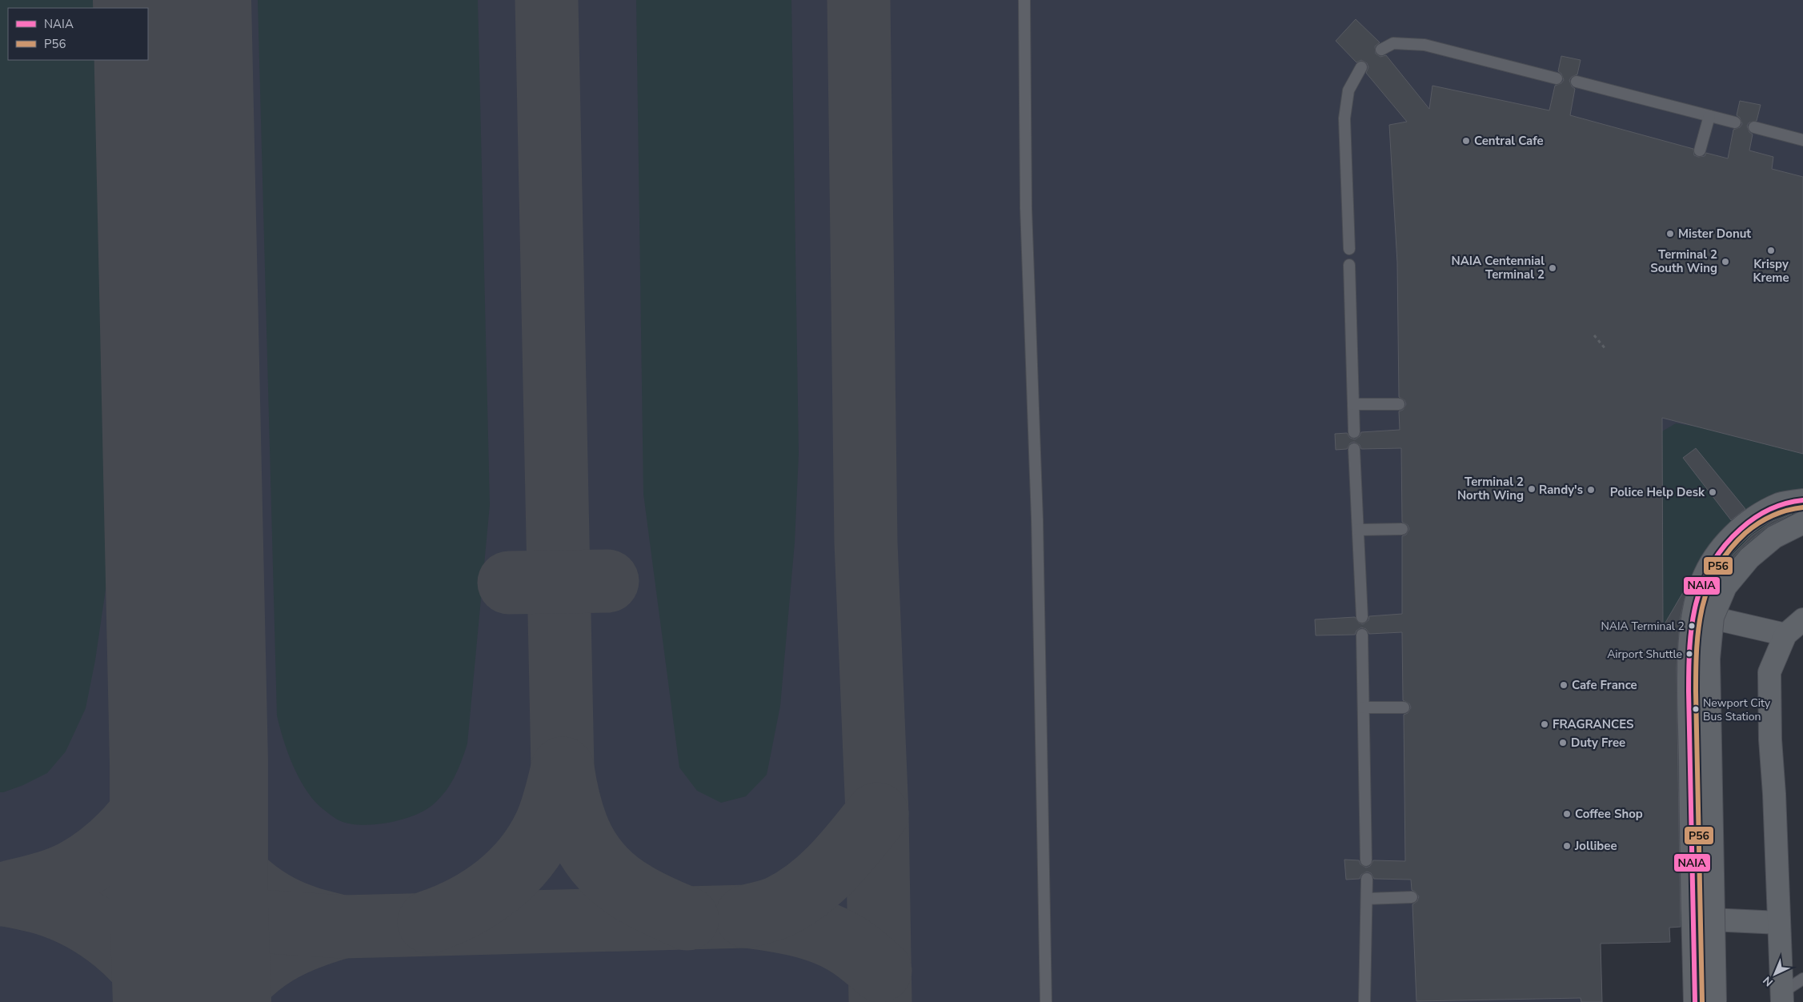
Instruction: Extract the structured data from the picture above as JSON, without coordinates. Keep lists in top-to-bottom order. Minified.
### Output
{"places":["Central Cafe","Mister Donut","Krispy Kreme","Terminal 2 South Wing","NAIA Centennial Terminal 2","Terminal 2 North Wing","Randy's","Police Help Desk","NAIA Terminal 2","Airport Shuttle","Cafe France","Newport City Bus Station","FRAGRANCES","Duty Free","Coffee Shop","Jollibee"],"lines":["transit line NAIA","transit line P56"],"legend":["NAIA","P56"],"north":"bottom left"}
